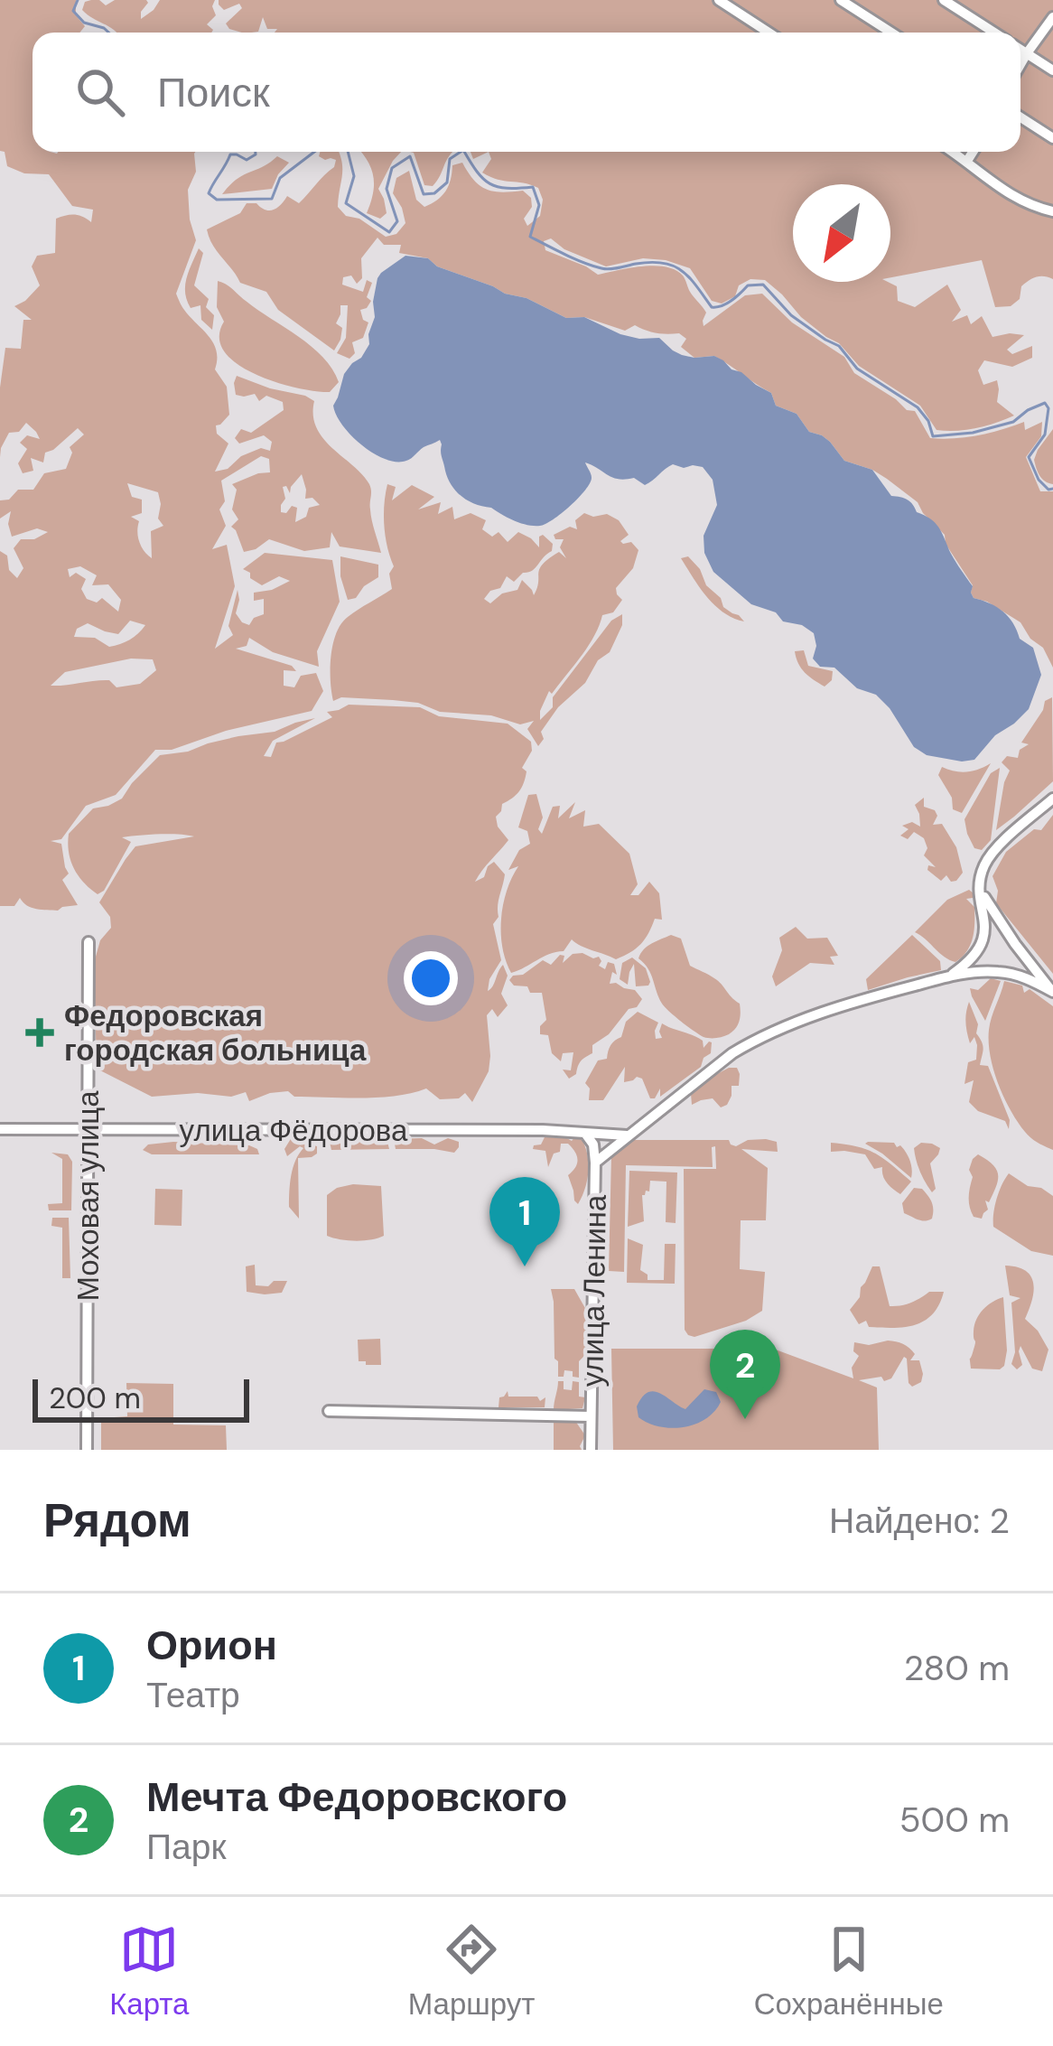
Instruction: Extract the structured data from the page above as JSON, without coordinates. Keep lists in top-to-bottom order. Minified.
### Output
{"streets":{"street":["улица Фёдорова","Моховая улица","улица Ленина"]},"crossings":[["улица Фёдорова","Моховая улица"],["улица Фёдорова","улица Ленина"]],"places":{"health":["Федоровская городская больница"]},"scale_bar":"200 m","north":"bottom left","page":{"search":"Поиск","pins":["1","2"],"scale":"200 m","heading":["Рядом","Найдено: 2"],"list":[{"mark":"1","name":"Орион","note":"Театр","value":"280 m"},{"mark":"2","name":"Мечта Федоровского","note":"Парк","value":"500 m"}],"nav":["Карта","Маршрут","Сохранённые"]}}
